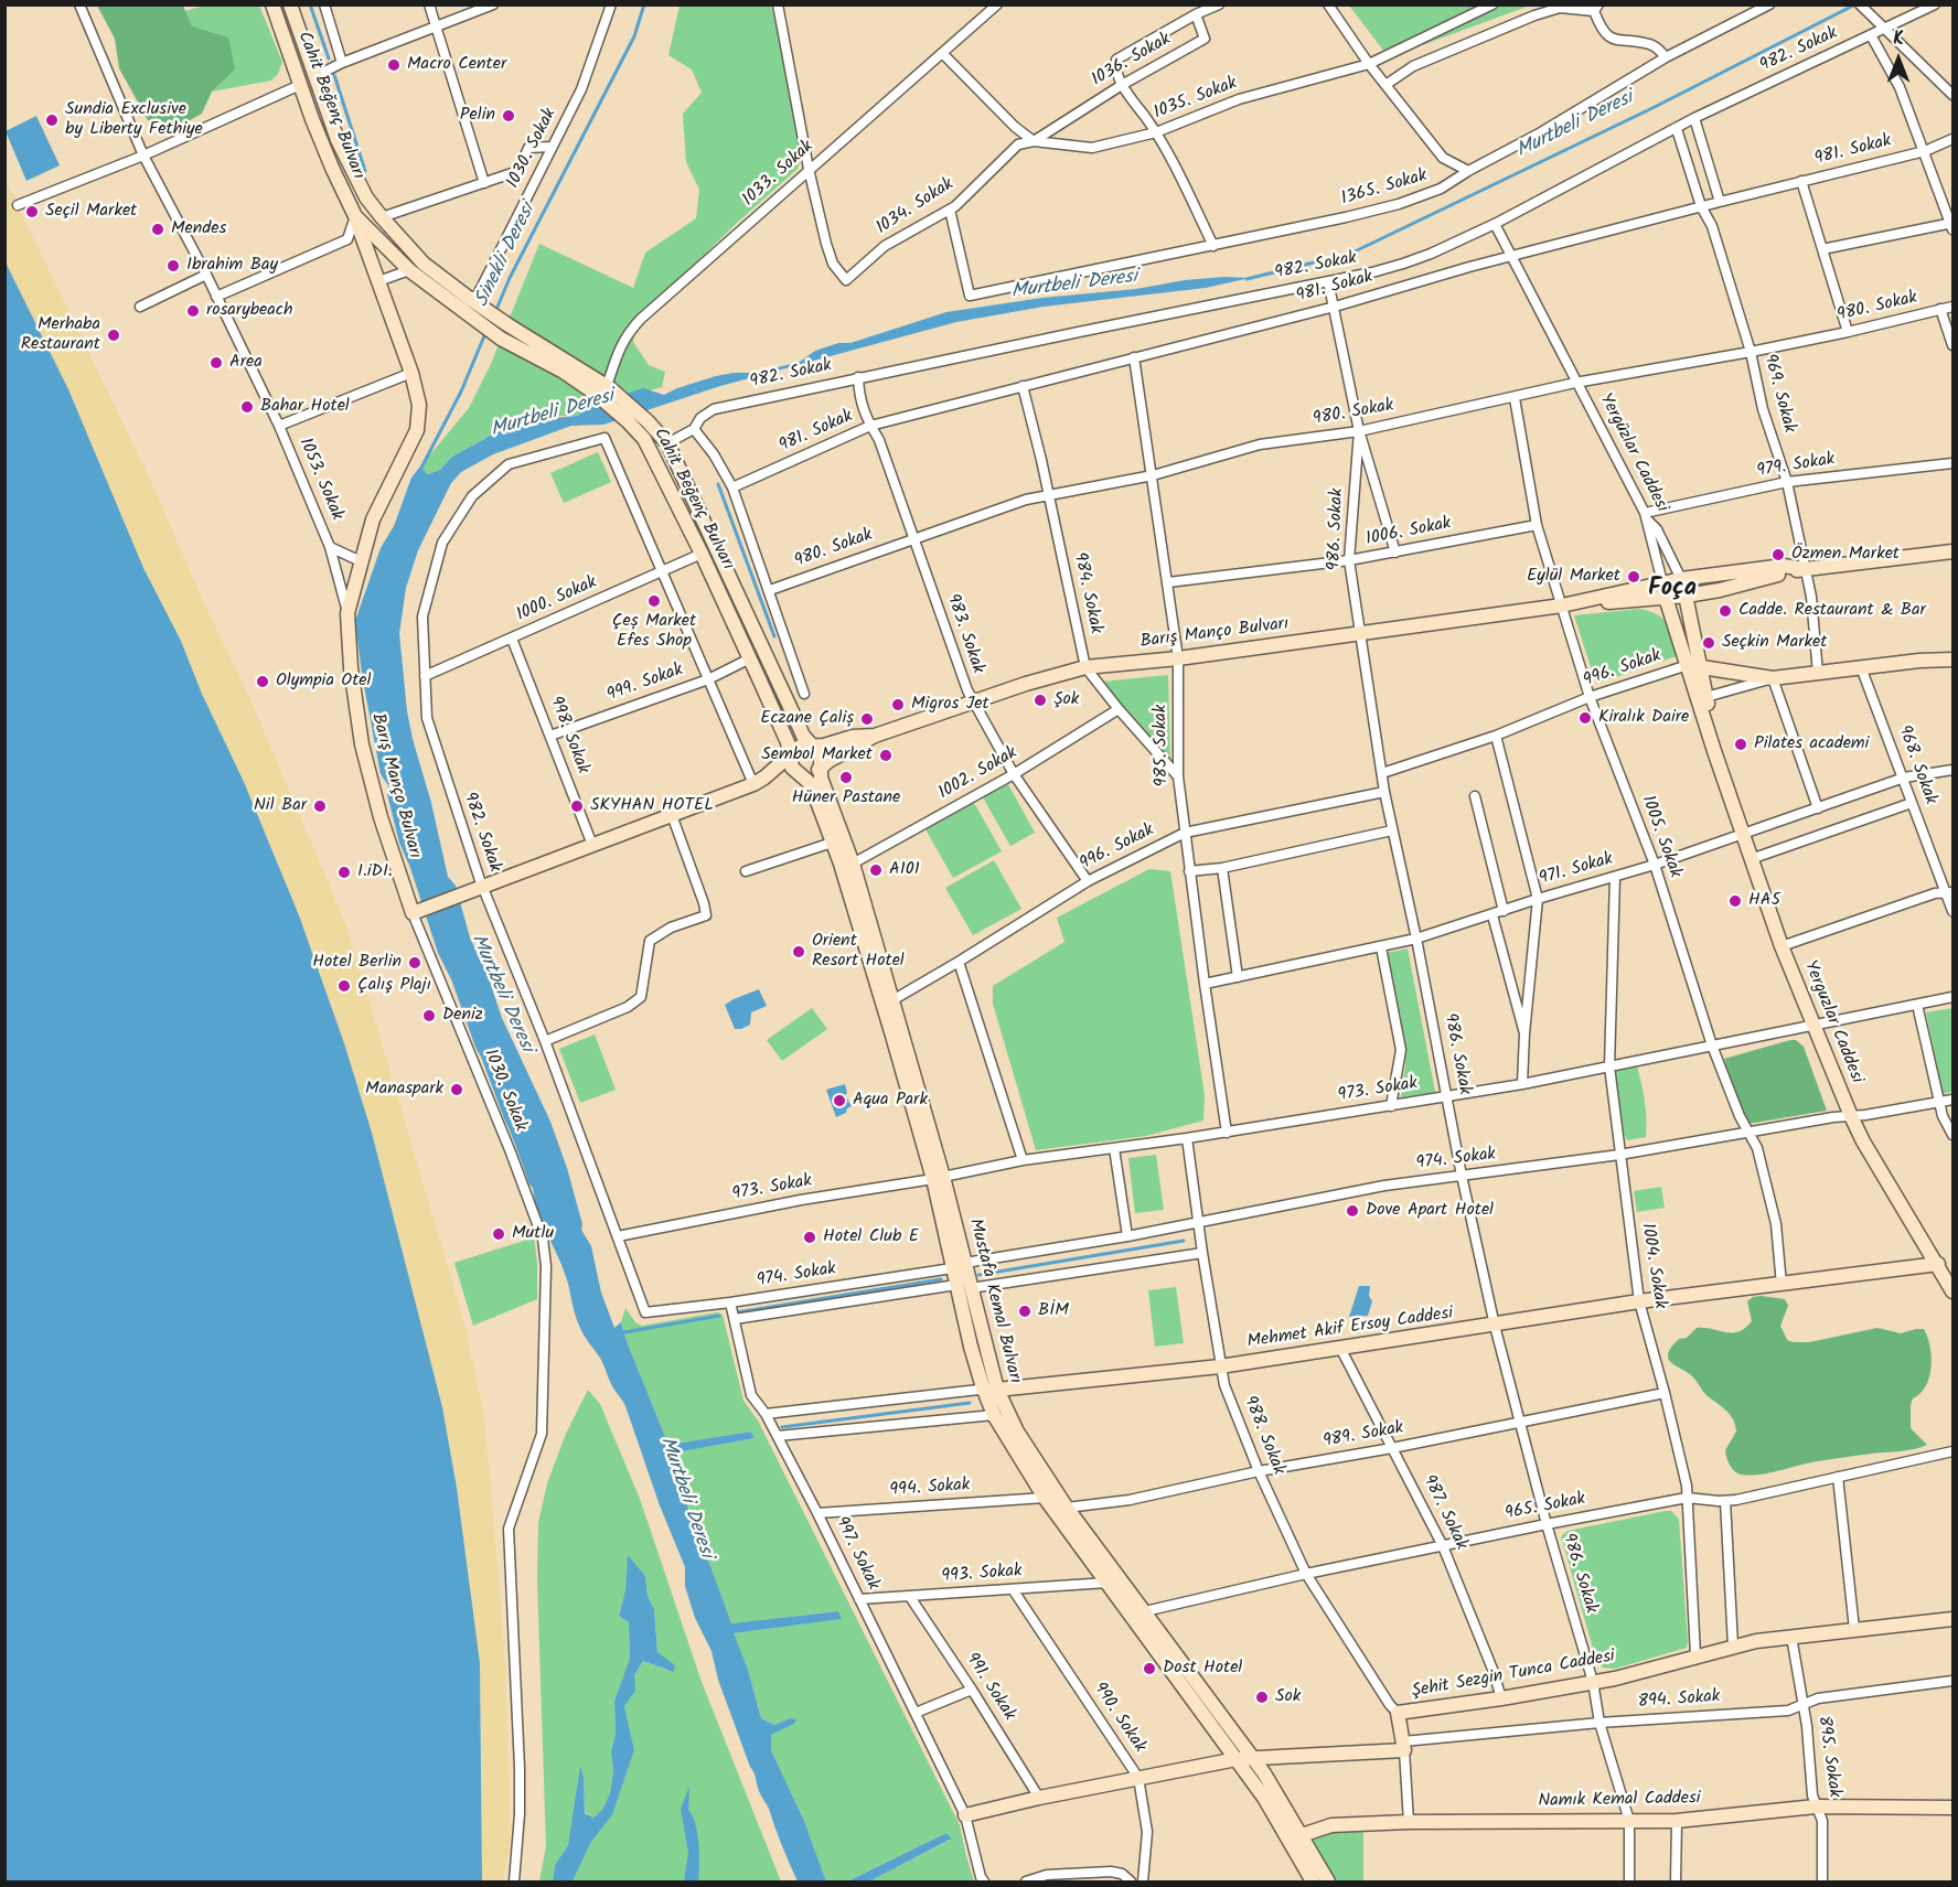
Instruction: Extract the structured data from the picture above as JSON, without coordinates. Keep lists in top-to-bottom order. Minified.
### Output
{"streets":{"main road":["Cahit Beğenç Bulvarı","Yergüzlar Caddesi","Barış Manço Bulvarı","Yerguzlar Caddesi","Mustafa Kemal Bulvarı","Mehmet Akif Ersoy Caddesi","Şehit Sezgin Tunca Caddesi","Namık Kemal Caddesi"],"street":["982. Sokak","1036. Sokak","1035. Sokak","1030. Sokak","981. Sokak","1033. Sokak","1365. Sokak","1034. Sokak","980. Sokak","969. Sokak","979. Sokak","1053. Sokak","986. Sokak","1006. Sokak","984. Sokak","1000. Sokak","983. Sokak","996. Sokak","999. Sokak","998. Sokak","985. Sokak","968. Sokak","1002. Sokak","1005. Sokak","971. Sokak","973. Sokak","974. Sokak","1004. Sokak","988. Sokak","989. Sokak","994. Sokak","965. Sokak","987. Sokak","997. Sokak","993. Sokak","991. Sokak","894. Sokak","990. Sokak","895. Sokak"]},"crossings":[["982. Sokak","Cahit Beğenç Bulvarı"],["982. Sokak","969. Sokak"],["982. Sokak","Yergüzlar Caddesi"],["982. Sokak","986. Sokak"],["982. Sokak","1000. Sokak"],["982. Sokak","983. Sokak"],["982. Sokak","973. Sokak"],["982. Sokak","974. Sokak"],["1036. Sokak","1035. Sokak"],["1036. Sokak","1034. Sokak"],["1035. Sokak","1034. Sokak"],["Cahit Beğenç Bulvarı","1030. Sokak"],["Cahit Beğenç Bulvarı","1033. Sokak"],["Cahit Beğenç Bulvarı","1000. Sokak"],["Cahit Beğenç Bulvarı","Barış Manço Bulvarı"],["Cahit Beğenç Bulvarı","999. Sokak"],["Cahit Beğenç Bulvarı","Mustafa Kemal Bulvarı"],["1030. Sokak","Barış Manço Bulvarı"],["981. Sokak","969. Sokak"],["981. Sokak","Yergüzlar Caddesi"],["981. Sokak","986. Sokak"],["981. Sokak","984. Sokak"],["981. Sokak","983. Sokak"],["981. Sokak","985. Sokak"],["1033. Sokak","1034. Sokak"],["1365. Sokak","1034. Sokak"],["980. Sokak","969. Sokak"],["980. Sokak","Yergüzlar Caddesi"],["980. Sokak","986. Sokak"],["980. Sokak","984. Sokak"],["980. Sokak","983. Sokak"],["980. Sokak","985. Sokak"],["980. Sokak","1005. Sokak"],["969. Sokak","979. Sokak"],["969. Sokak","Barış Manço Bulvarı"],["Yergüzlar Caddesi","979. Sokak"],["Yergüzlar Caddesi","Barış Manço Bulvarı"],["Yergüzlar Caddesi","996. Sokak"],["Yergüzlar Caddesi","Yerguzlar Caddesi"],["1053. Sokak","Barış Manço Bulvarı"],["986. Sokak","1006. Sokak"],["986. Sokak","Barış Manço Bulvarı"],["986. Sokak","996. Sokak"],["986. Sokak","971. Sokak"],["986. Sokak","973. Sokak"],["986. Sokak","974. Sokak"],["986. Sokak","Mehmet Akif Ersoy Caddesi"],["986. Sokak","989. Sokak"],["986. Sokak","965. Sokak"],["986. Sokak","Şehit Sezgin Tunca Caddesi"],["986. Sokak","894. Sokak"],["986. Sokak","Namık Kemal Caddesi"],["1006. Sokak","985. Sokak"],["1006. Sokak","1005. Sokak"],["984. Sokak","Barış Manço Bulvarı"],["984. Sokak","985. Sokak"],["984. Sokak","1002. Sokak"],["1000. Sokak","998. Sokak"],["983. Sokak","Barış Manço Bulvarı"],["983. Sokak","996. Sokak"],["983. Sokak","1002. Sokak"],["Barış Manço Bulvarı","985. Sokak"],["Barış Manço Bulvarı","1005. Sokak"],["Barış Manço Bulvarı","Mustafa Kemal Bulvarı"],["996. Sokak","985. Sokak"],["996. Sokak","1005. Sokak"],["996. Sokak","Mustafa Kemal Bulvarı"],["999. Sokak","998. Sokak"],["985. Sokak","971. Sokak"],["985. Sokak","973. Sokak"],["968. Sokak","971. Sokak"],["1002. Sokak","Mustafa Kemal Bulvarı"],["1005. Sokak","971. Sokak"],["1005. Sokak","973. Sokak"],["1005. Sokak","974. Sokak"],["1005. Sokak","Mehmet Akif Ersoy Caddesi"],["971. Sokak","Yerguzlar Caddesi"],["971. Sokak","1004. Sokak"],["Yerguzlar Caddesi","973. Sokak"],["Yerguzlar Caddesi","974. Sokak"],["Yerguzlar Caddesi","Mehmet Akif Ersoy Caddesi"],["973. Sokak","1004. Sokak"],["973. Sokak","Mustafa Kemal Bulvarı"],["973. Sokak","988. Sokak"],["974. Sokak","1004. Sokak"],["974. Sokak","Mustafa Kemal Bulvarı"],["974. Sokak","988. Sokak"],["974. Sokak","997. Sokak"],["1004. Sokak","Mehmet Akif Ersoy Caddesi"],["1004. Sokak","989. Sokak"],["1004. Sokak","965. Sokak"],["1004. Sokak","Şehit Sezgin Tunca Caddesi"],["Mustafa Kemal Bulvarı","Mehmet Akif Ersoy Caddesi"],["Mustafa Kemal Bulvarı","989. Sokak"],["Mustafa Kemal Bulvarı","994. Sokak"],["Mustafa Kemal Bulvarı","965. Sokak"],["Mustafa Kemal Bulvarı","993. Sokak"],["Mustafa Kemal Bulvarı","Namık Kemal Caddesi"],["Mehmet Akif Ersoy Caddesi","988. Sokak"],["Mehmet Akif Ersoy Caddesi","987. Sokak"],["Mehmet Akif Ersoy Caddesi","997. Sokak"],["988. Sokak","989. Sokak"],["988. Sokak","965. Sokak"],["988. Sokak","Şehit Sezgin Tunca Caddesi"],["989. Sokak","987. Sokak"],["994. Sokak","997. Sokak"],["965. Sokak","987. Sokak"],["987. Sokak","Şehit Sezgin Tunca Caddesi"],["997. Sokak","993. Sokak"],["993. Sokak","991. Sokak"],["993. Sokak","990. Sokak"],["Şehit Sezgin Tunca Caddesi","894. Sokak"],["Şehit Sezgin Tunca Caddesi","895. Sokak"],["894. Sokak","895. Sokak"],["895. Sokak","Namık Kemal Caddesi"]],"districts":["Foça"],"water":["Murtbeli Deresi","Sinekli Deresi"],"places":["Macro Center","Pelin","Sundia Exclusive by Liberty Fethiye","Seçil Market","Mendes","Ibrahim Bay","rosarybeach","Merhaba Restaurant","Area","Bahar Hotel","Özmen Market","Eylül Market","Çeș Market Efes Shop","Cadde. Restaurant & Bar","Seçkin Market","Olympia Otel","Şok","Migros Jet","Kiralık Daire","Eczane Çaliș","Pilates academi","Sembol Market","Hüner Pastane","Nil Bar","SKYHAN HOTEL","A101","I.iDI.","HA5","Orient Resort Hotel","Hotel Berlin","Çalış Plajı","Deniz","Manaspark","Aqua Park","Dove Apart Hotel","Mutlu","Hotel Club E","BİM","Dost Hotel","Sok"],"north":"top"}
